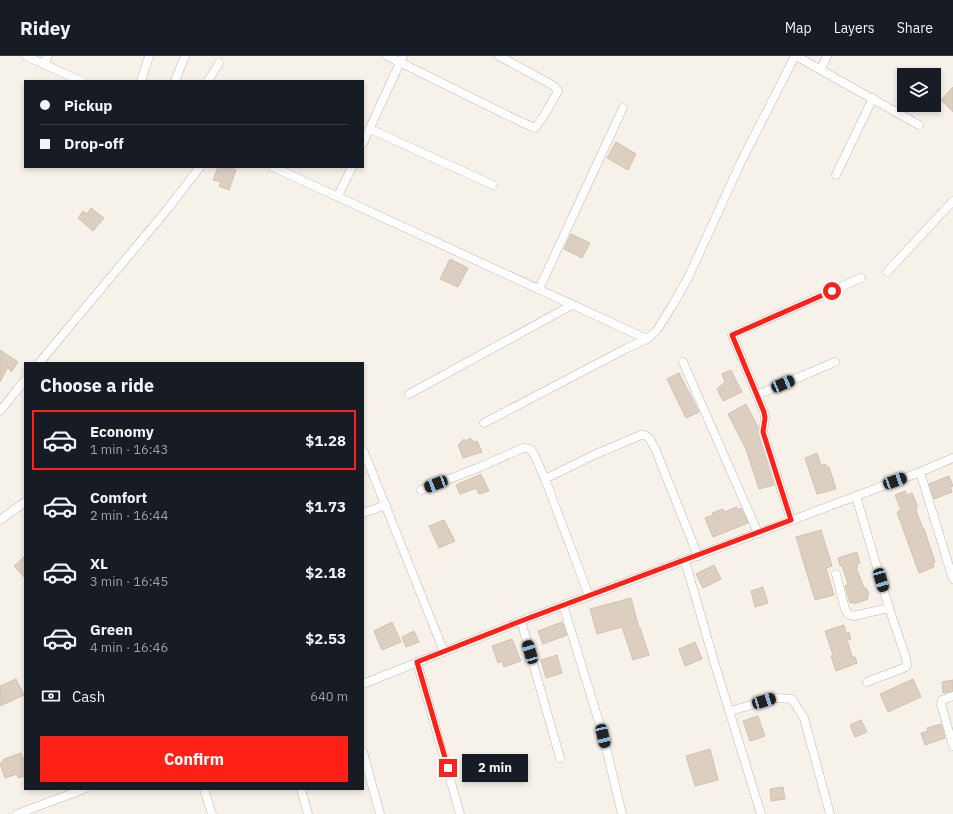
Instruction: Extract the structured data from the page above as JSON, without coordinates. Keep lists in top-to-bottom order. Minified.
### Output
{"page":{"header":"Ridey","nav":["Map","Layers","Share"],"banner":["Pickup","Drop-off"],"heading":"Choose a ride","list":[{"name":"Economy","note":"1 min · 16:43","value":"$1.28"},{"name":"Comfort","note":"2 min · 16:44","value":"$1.73"},{"name":"XL","note":"3 min · 16:45","value":"$2.18"},{"name":"Green","note":"4 min · 16:46","value":"$2.53"}],"pay":["Cash","640 m"],"buttons":"Confirm","bubble":"2 min"}}
